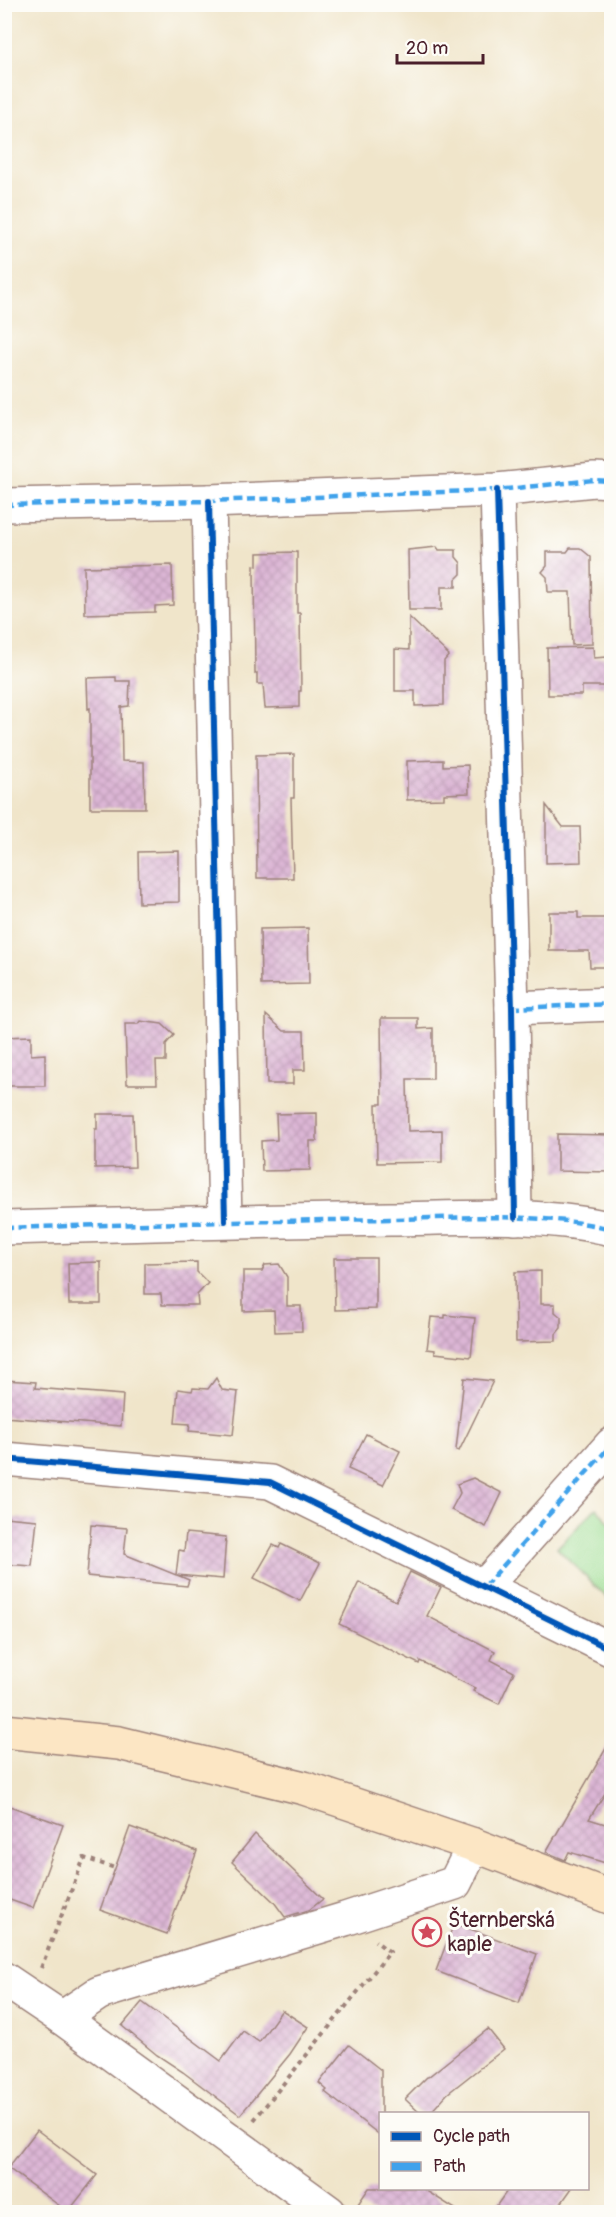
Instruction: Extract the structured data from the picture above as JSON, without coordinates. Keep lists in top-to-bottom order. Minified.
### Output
{"places":{"place":["Šternberská kaple"]},"legend":["Cycle path","Path"],"scale_bar":"20 m"}
